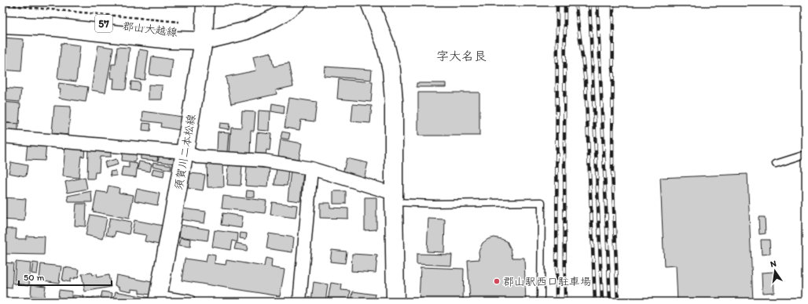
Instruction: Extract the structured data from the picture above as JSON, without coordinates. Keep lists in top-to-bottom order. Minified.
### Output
{"streets":{"main road":["57","郡山大越線","須賀川二本松線"]},"crossings":[["郡山大越線","須賀川二本松線"]],"districts":["字大名艮"],"places":["郡山駅西口駐車場"],"scale_bar":"50 m","north":"top"}
